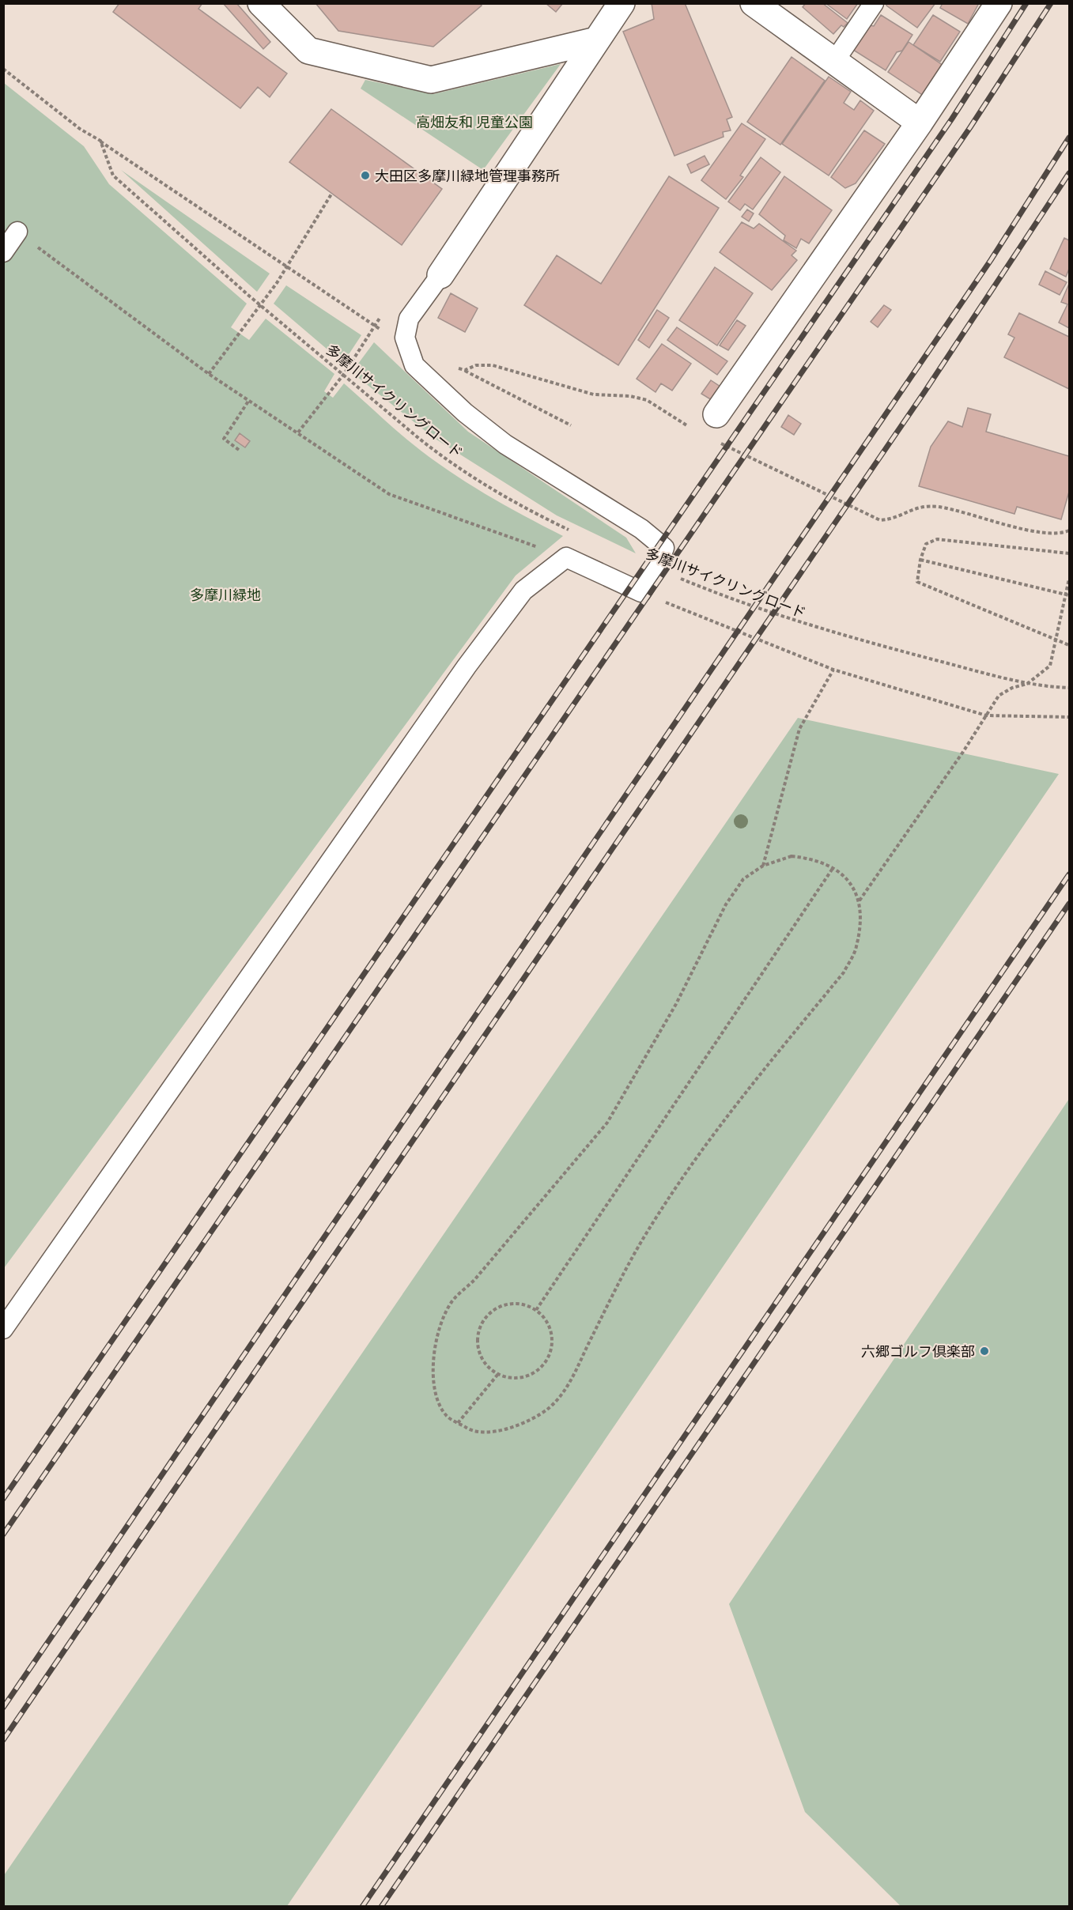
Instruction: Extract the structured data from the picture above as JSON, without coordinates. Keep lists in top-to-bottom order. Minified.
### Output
{"streets":{"path":["多摩川サイクリングロード"]},"parks":["高畑友和 児童公園","多摩川緑地"],"places":["大田区多摩川緑地管理事務所","六郷ゴルフ倶楽部"]}
